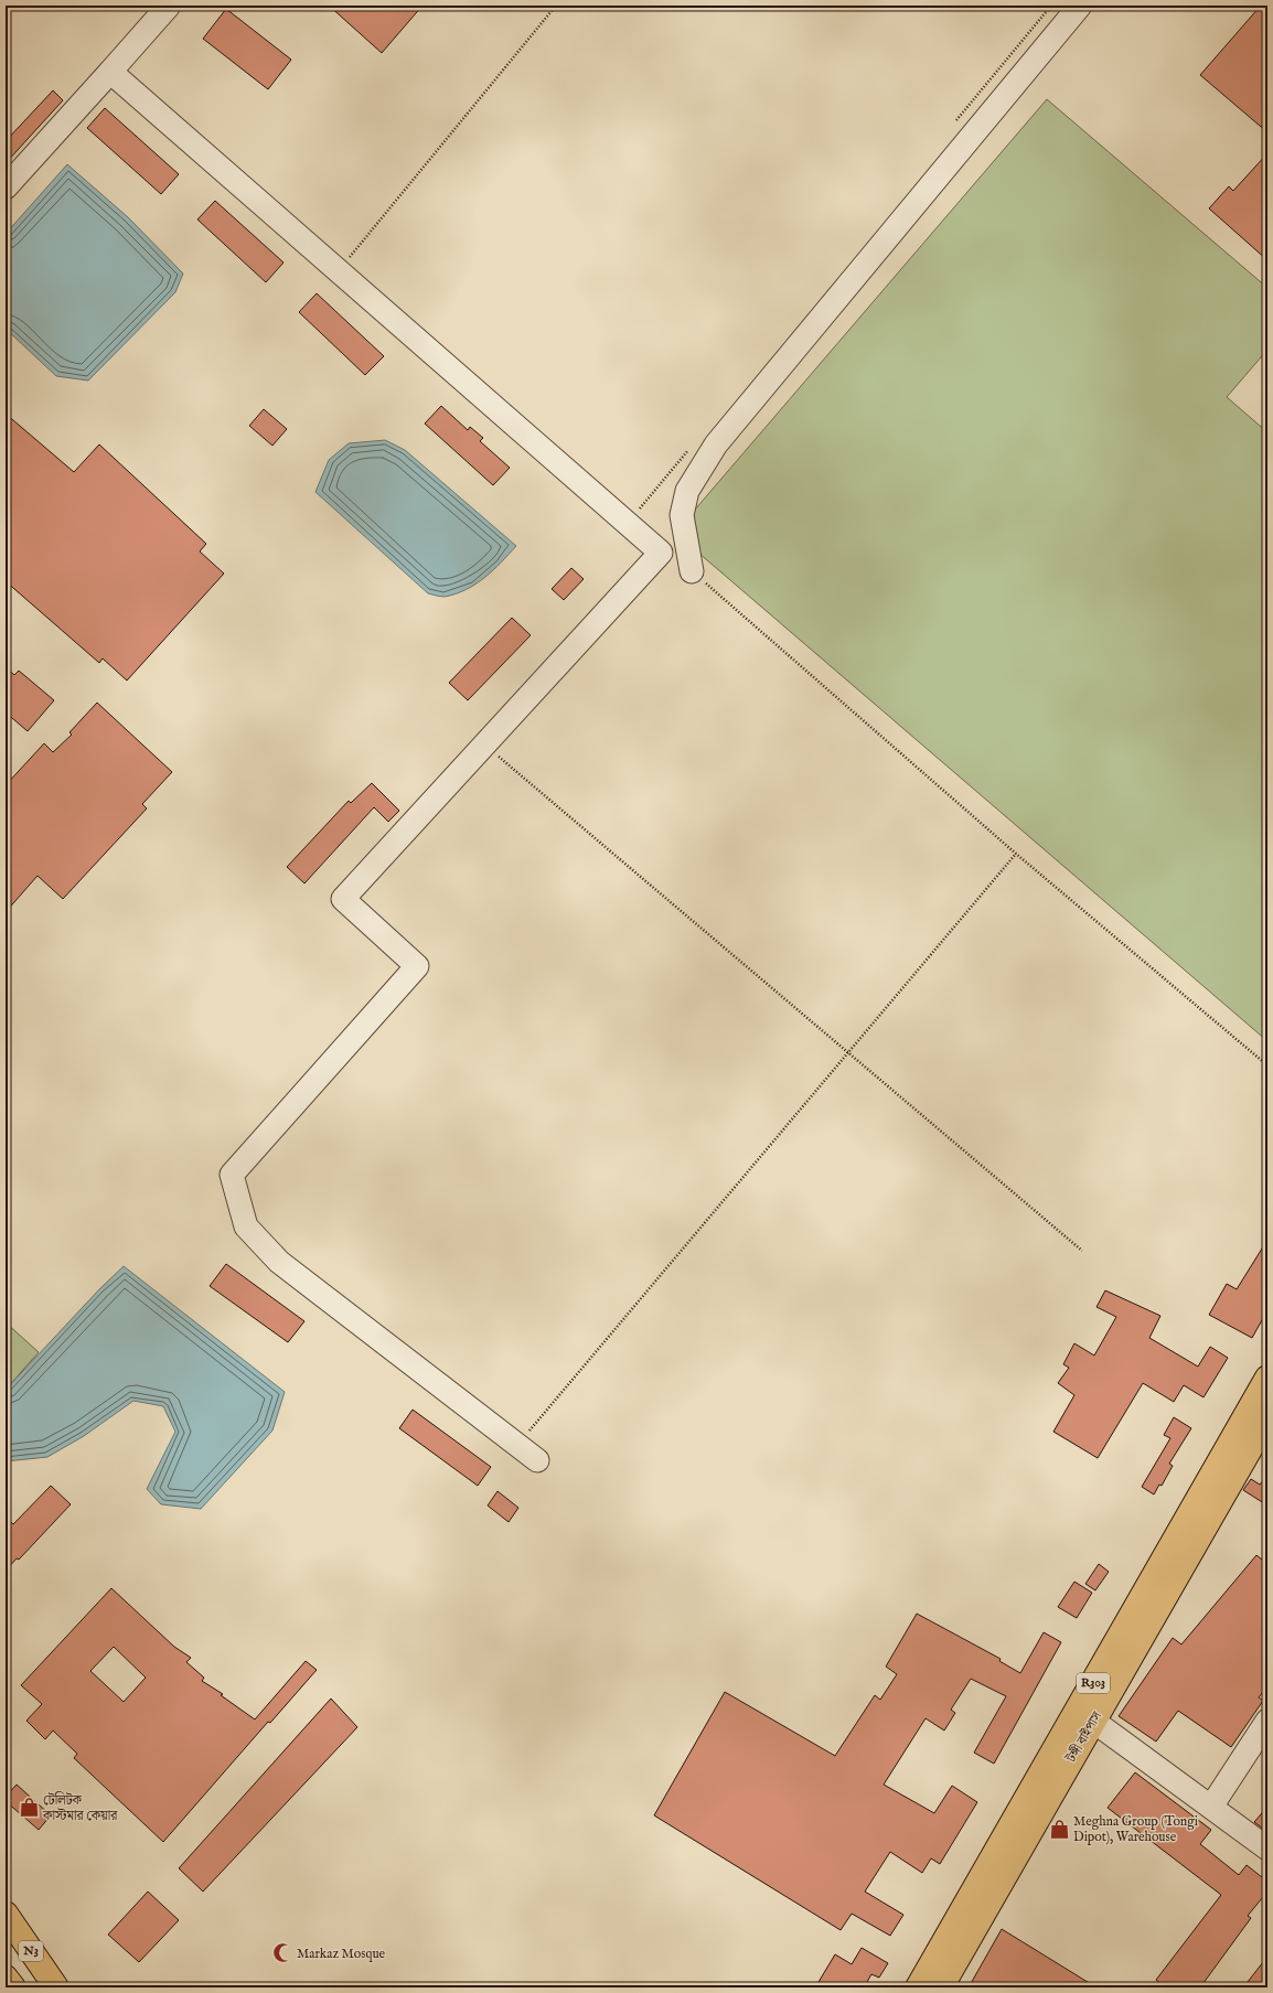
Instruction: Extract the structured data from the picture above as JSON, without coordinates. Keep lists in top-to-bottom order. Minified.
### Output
{"streets":{"main road":["R303","টঙ্গী বাইপাস","N3"]},"places":{"shop":["টেলিটক কাস্টমার কেয়ার","Meghna Group (Tongi Dipot), Warehouse"],"mosque":["Markaz Mosque"]}}
